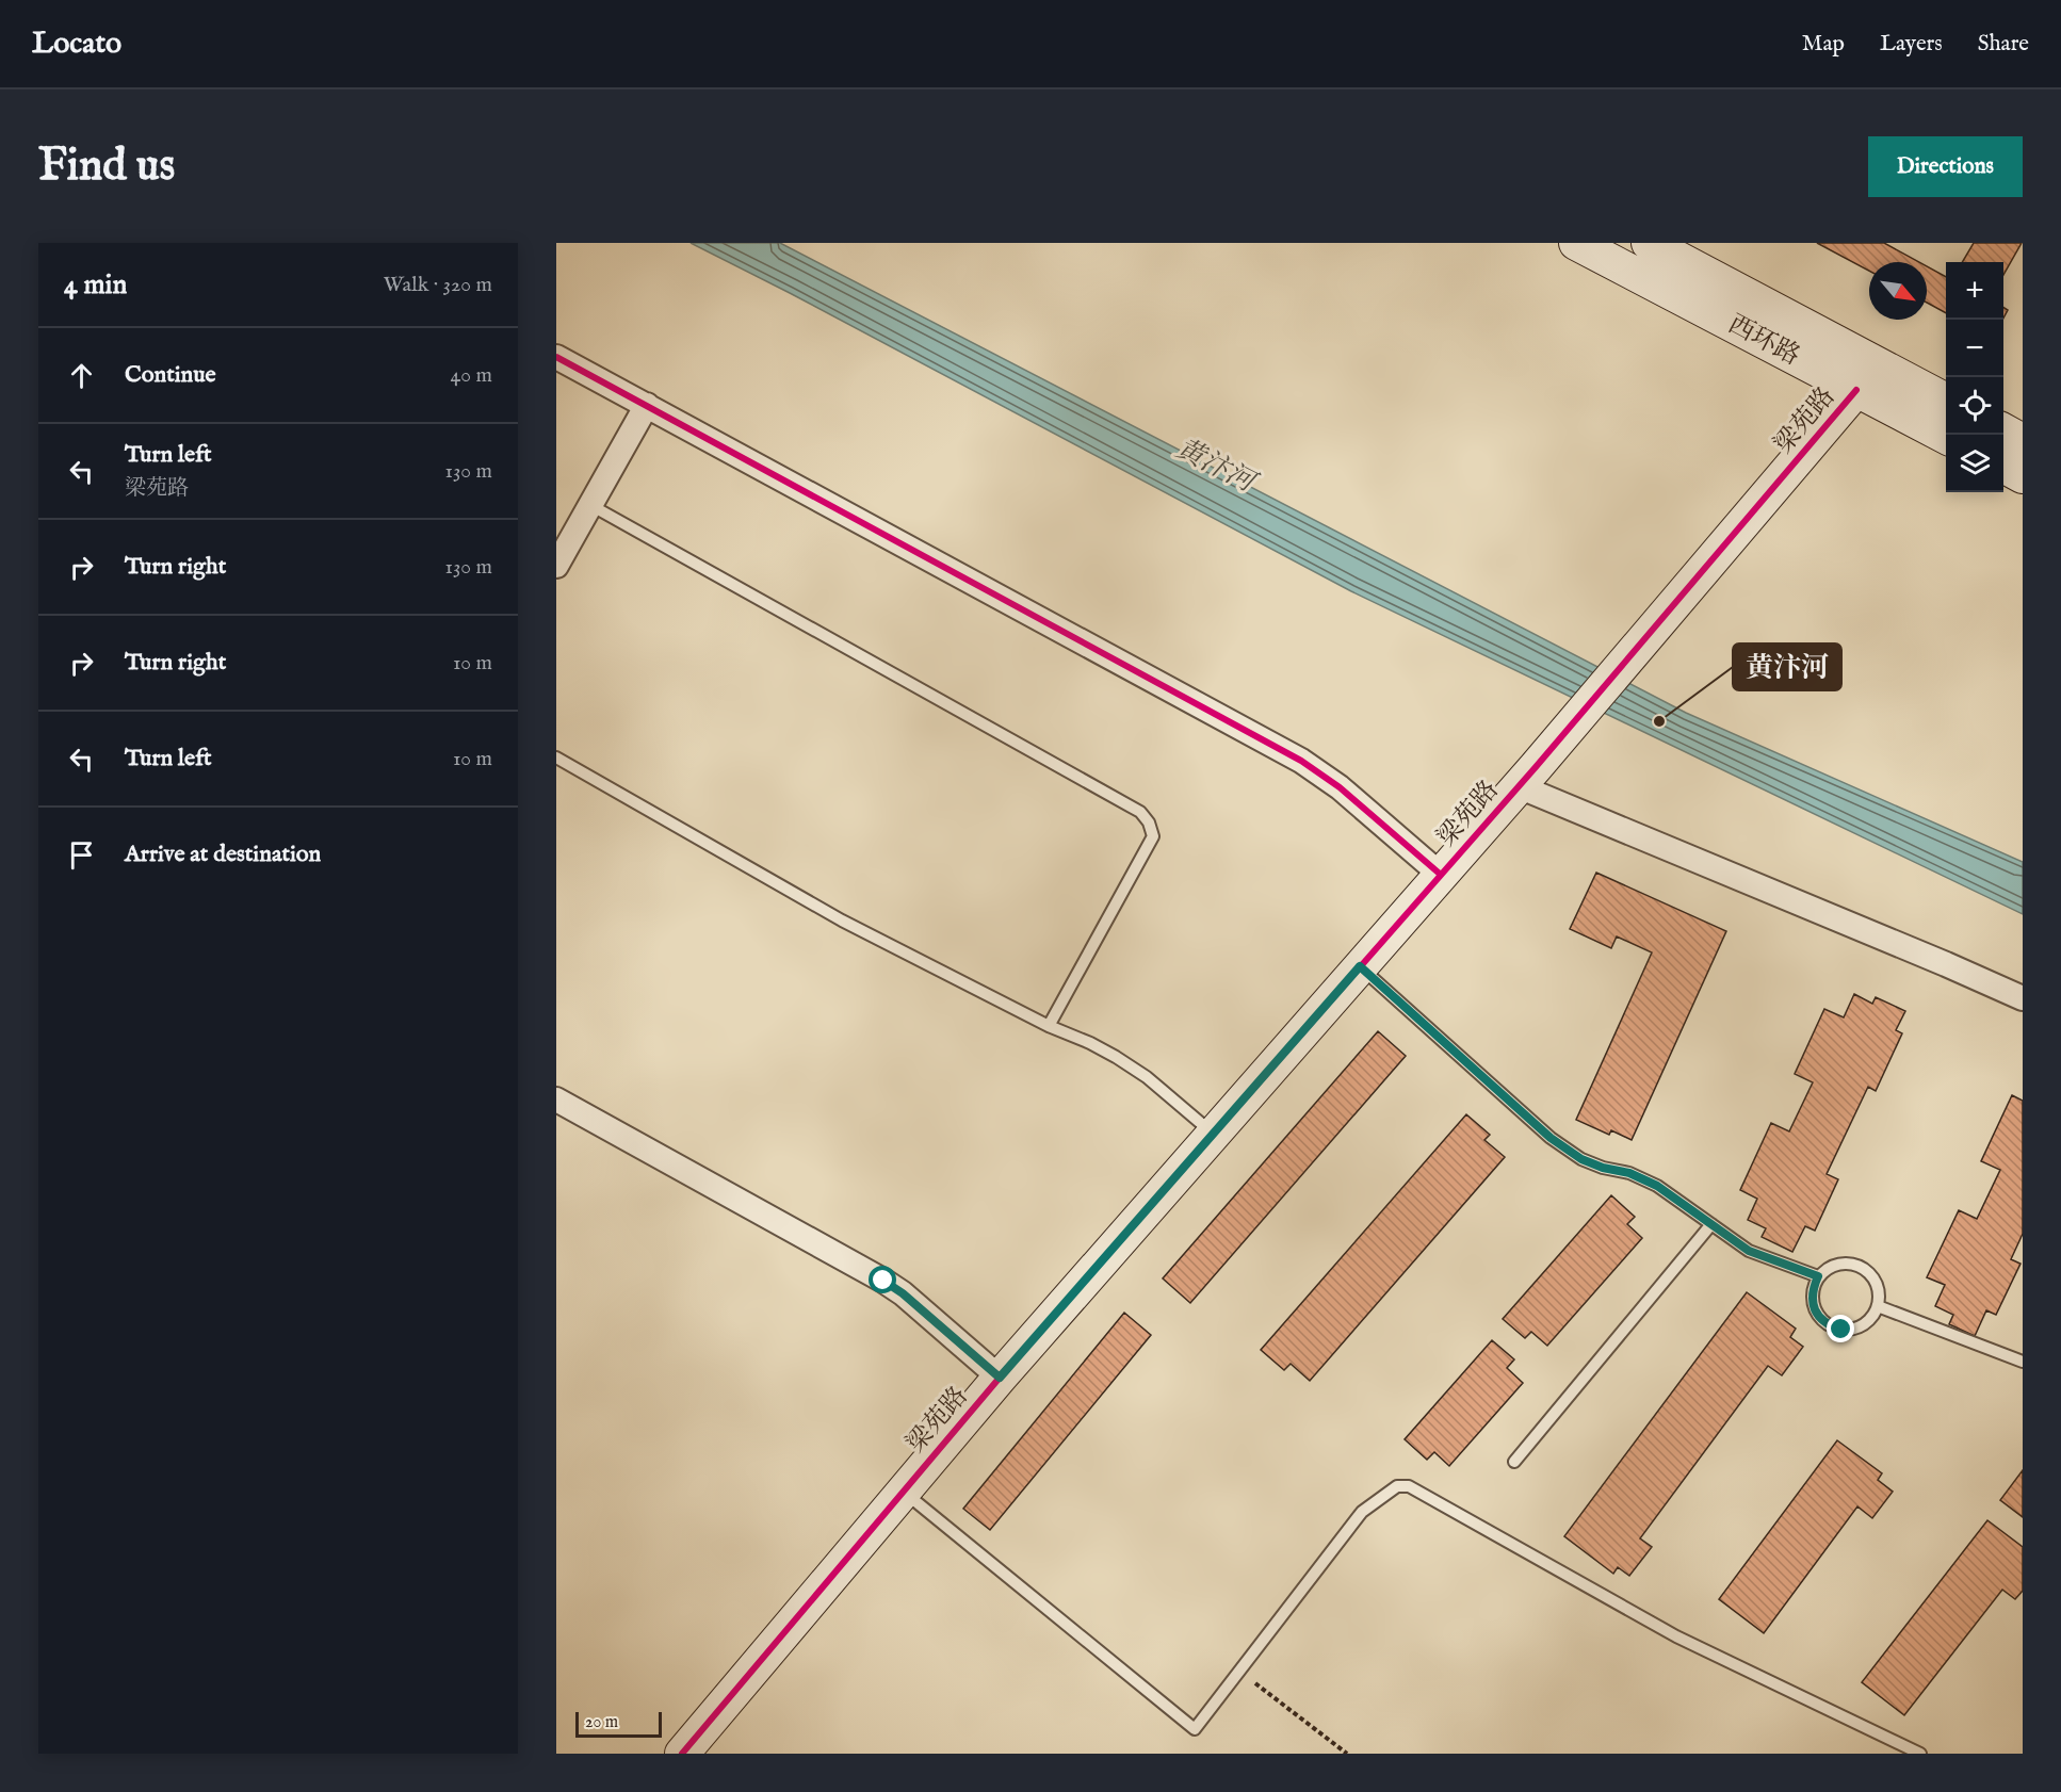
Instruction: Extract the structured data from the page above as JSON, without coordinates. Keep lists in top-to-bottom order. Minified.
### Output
{"streets":{"street":["西环路","梁苑路"]},"crossings":[["西环路","梁苑路"]],"water":["黄汴河"],"places":["黄汴河"],"scale_bar":"20 m","north":"bottom right","page":{"header":"Locato","nav":["Map","Layers","Share"],"buttons":"Directions","title":"Find us","heading":["4 min","Walk · 320 m"],"map_buttons":["+","−"],"list":[["Continue","40 m"],["Turn left","梁苑路","130 m"],["Turn right","130 m"],["Turn right","10 m"],["Turn left","10 m"],"Arrive at destination"],"scale":"20 m"}}
